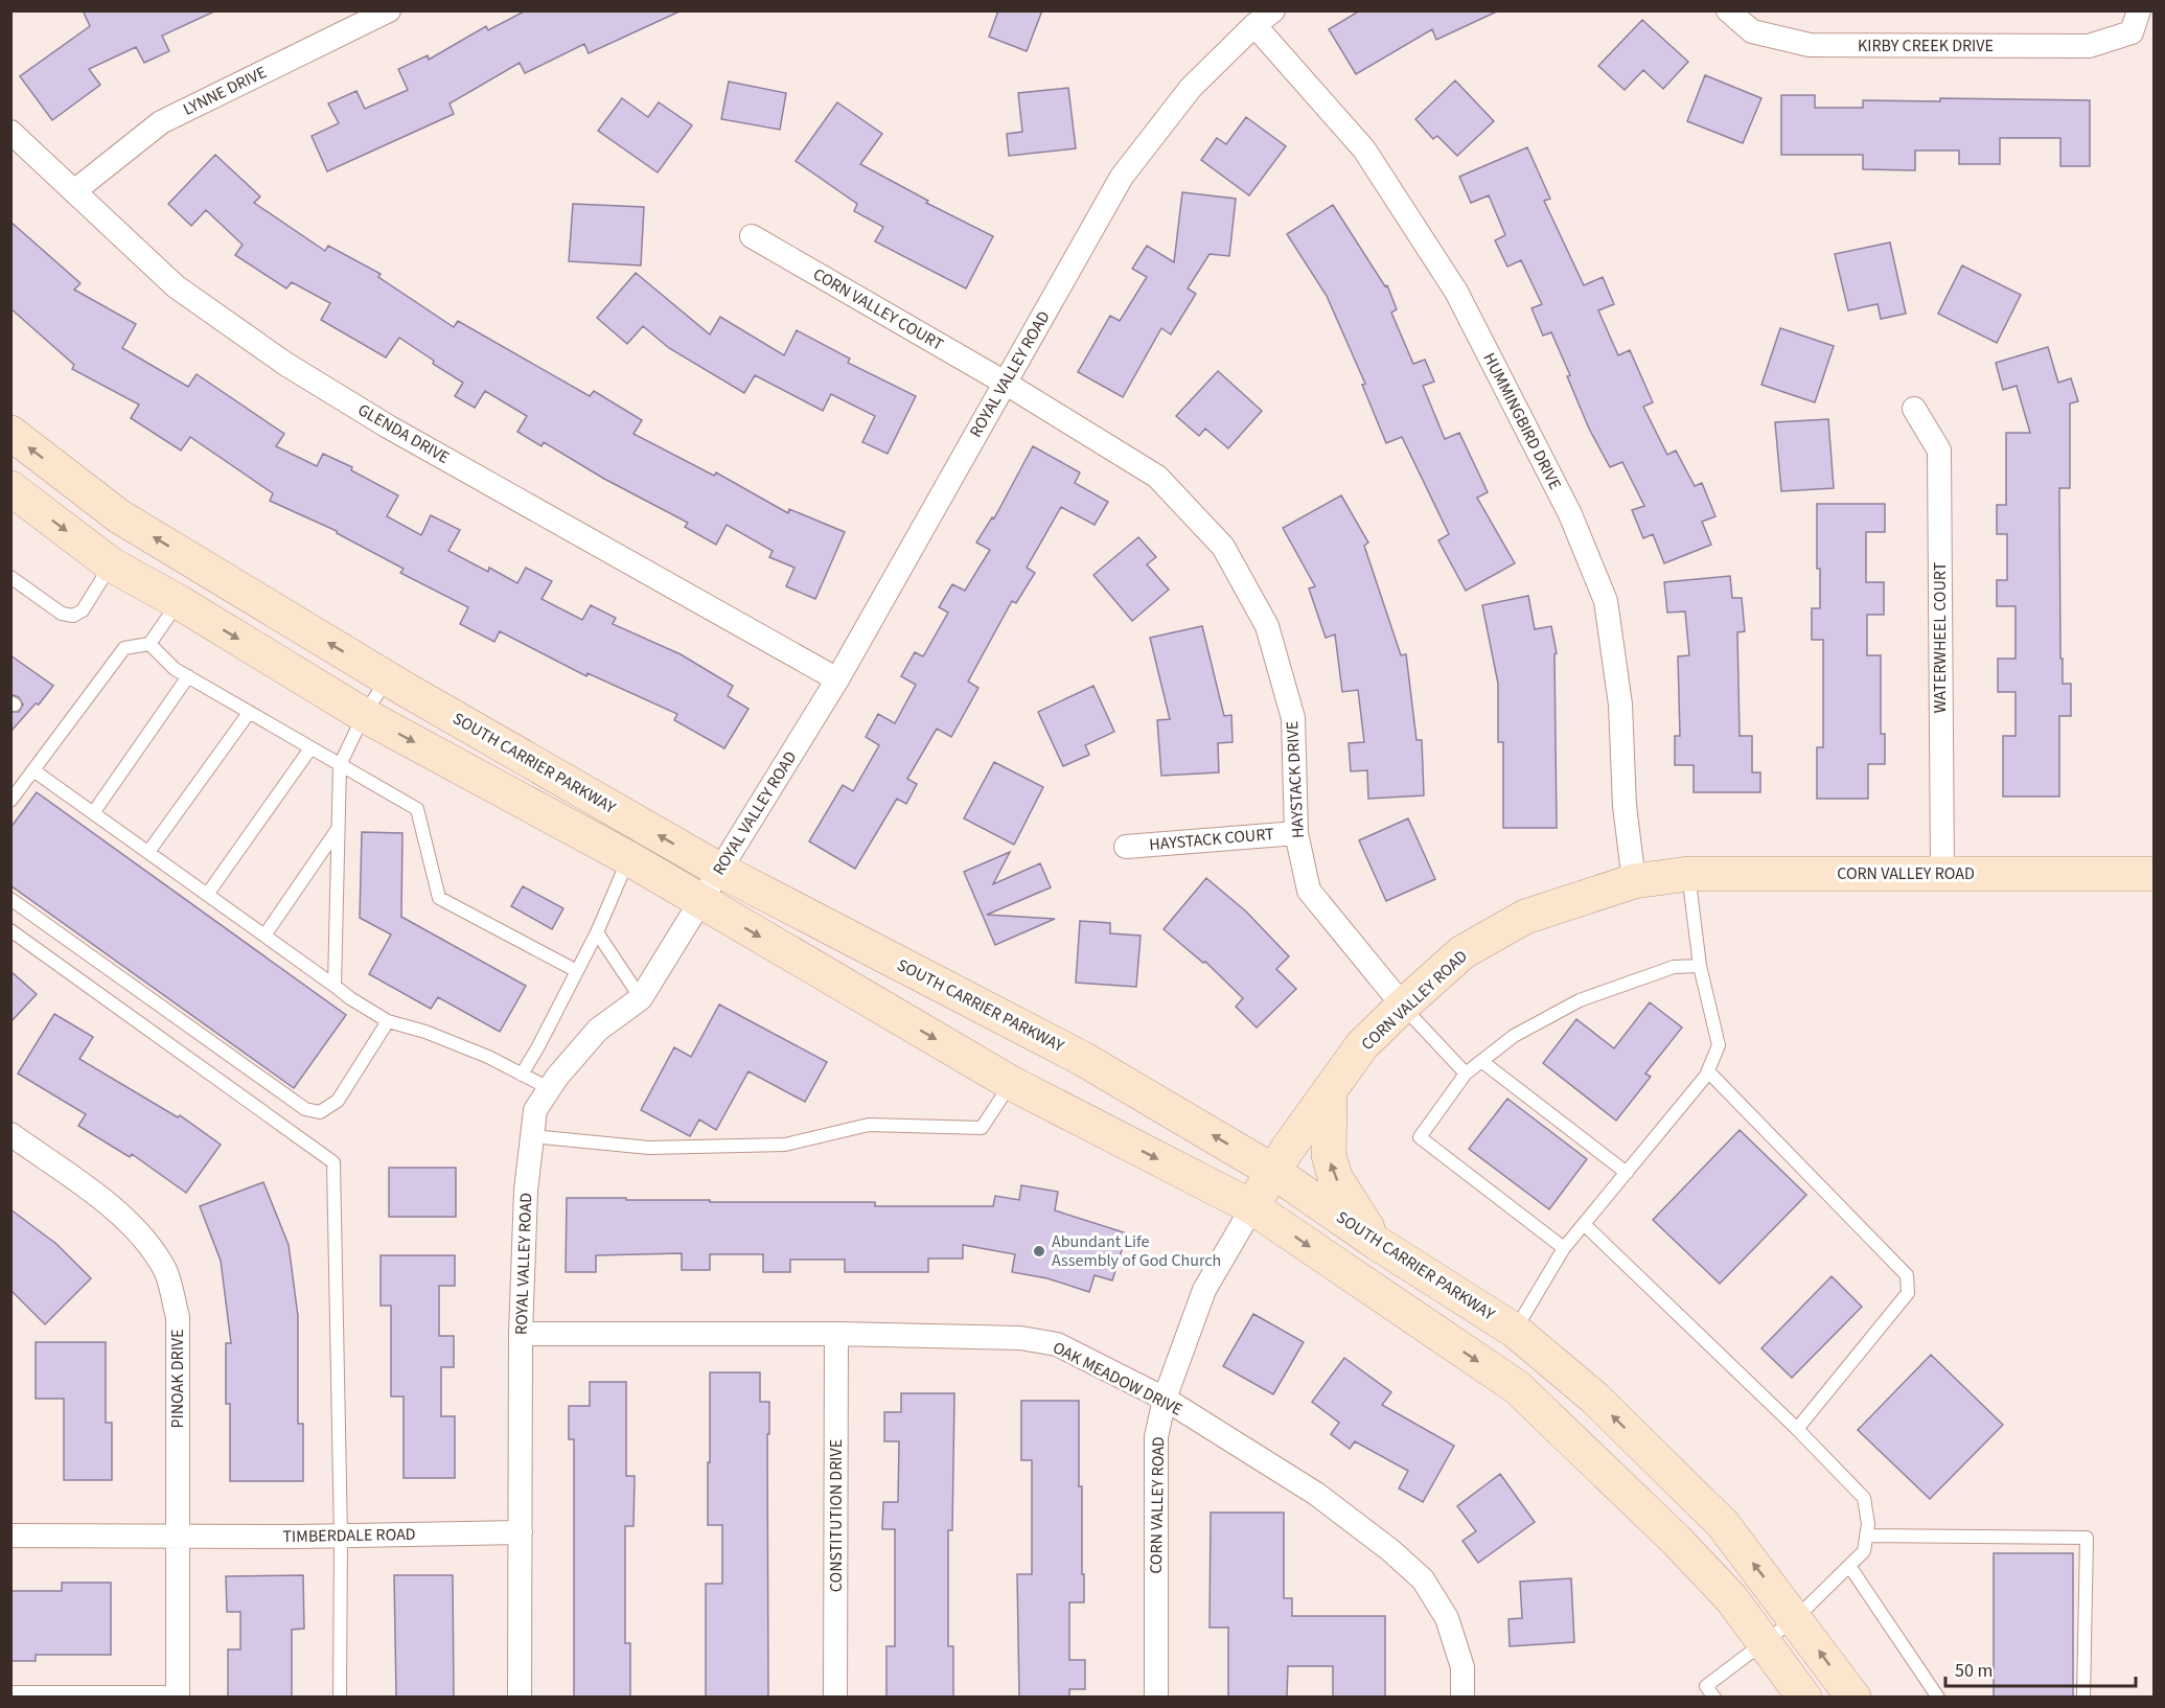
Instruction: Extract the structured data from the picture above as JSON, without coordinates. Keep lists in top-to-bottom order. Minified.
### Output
{"streets":{"main road":["SOUTH CARRIER PARKWAY","CORN VALLEY ROAD"],"street":["KIRBY CREEK DRIVE","LYNNE DRIVE","CORN VALLEY COURT","ROYAL VALLEY ROAD","HUMMINGBIRD DRIVE","GLENDA DRIVE","WATERWHEEL COURT","HAYSTACK DRIVE","HAYSTACK COURT","PINOAK DRIVE","OAK MEADOW DRIVE","CONSTITUTION DRIVE","TIMBERDALE ROAD"]},"crossings":[["LYNNE DRIVE","GLENDA DRIVE"],["CORN VALLEY COURT","ROYAL VALLEY ROAD"],["CORN VALLEY COURT","HAYSTACK DRIVE"],["ROYAL VALLEY ROAD","HUMMINGBIRD DRIVE"],["ROYAL VALLEY ROAD","GLENDA DRIVE"],["ROYAL VALLEY ROAD","SOUTH CARRIER PARKWAY"],["ROYAL VALLEY ROAD","HAYSTACK DRIVE"],["ROYAL VALLEY ROAD","OAK MEADOW DRIVE"],["ROYAL VALLEY ROAD","TIMBERDALE ROAD"],["HUMMINGBIRD DRIVE","CORN VALLEY ROAD"],["WATERWHEEL COURT","CORN VALLEY ROAD"],["SOUTH CARRIER PARKWAY","CORN VALLEY ROAD"],["HAYSTACK DRIVE","HAYSTACK COURT"],["HAYSTACK DRIVE","CORN VALLEY ROAD"],["CORN VALLEY ROAD","OAK MEADOW DRIVE"],["PINOAK DRIVE","TIMBERDALE ROAD"],["OAK MEADOW DRIVE","CONSTITUTION DRIVE"]],"places":["Abundant Life Assembly of God Church"],"scale_bar":"50 m"}
